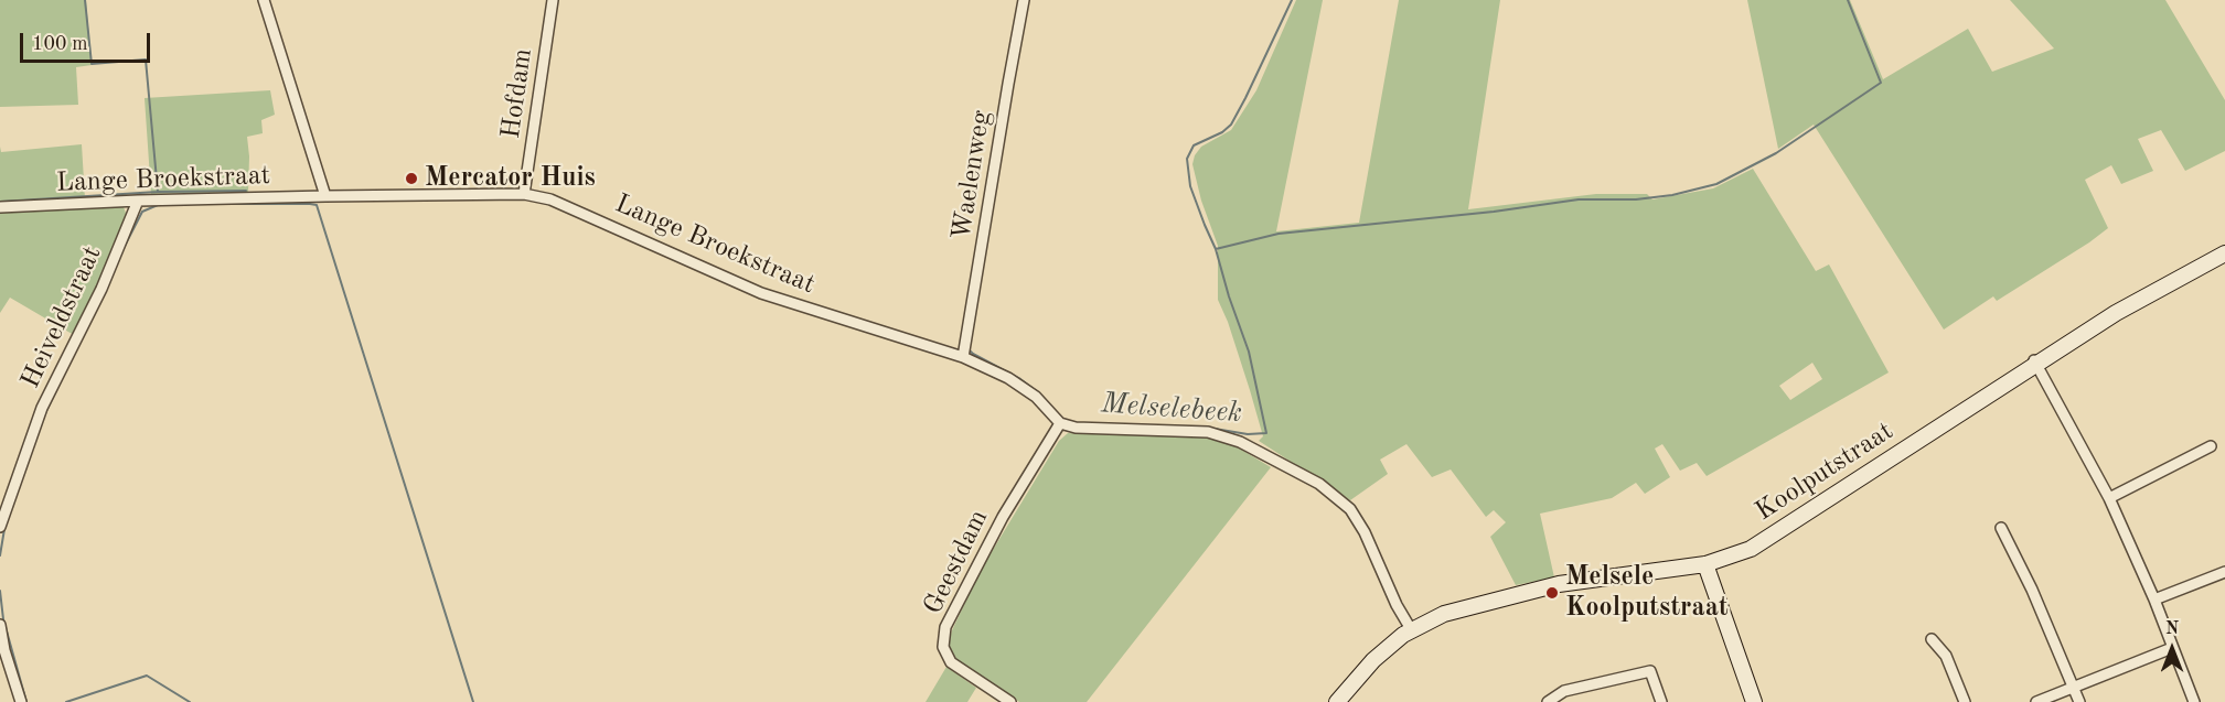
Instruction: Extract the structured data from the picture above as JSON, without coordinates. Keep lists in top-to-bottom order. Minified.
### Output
{"streets":{"street":["Hofdam","Waelenweg","Lange Broekstraat","Heiveldstraat","Koolputstraat","Geestdam"]},"crossings":[["Hofdam","Lange Broekstraat"],["Waelenweg","Lange Broekstraat"],["Lange Broekstraat","Heiveldstraat"],["Lange Broekstraat","Geestdam"]],"water":["Melselebeek"],"places":["Mercator Huis","Melsele Koolputstraat"],"scale_bar":"100 m","north":"top"}
